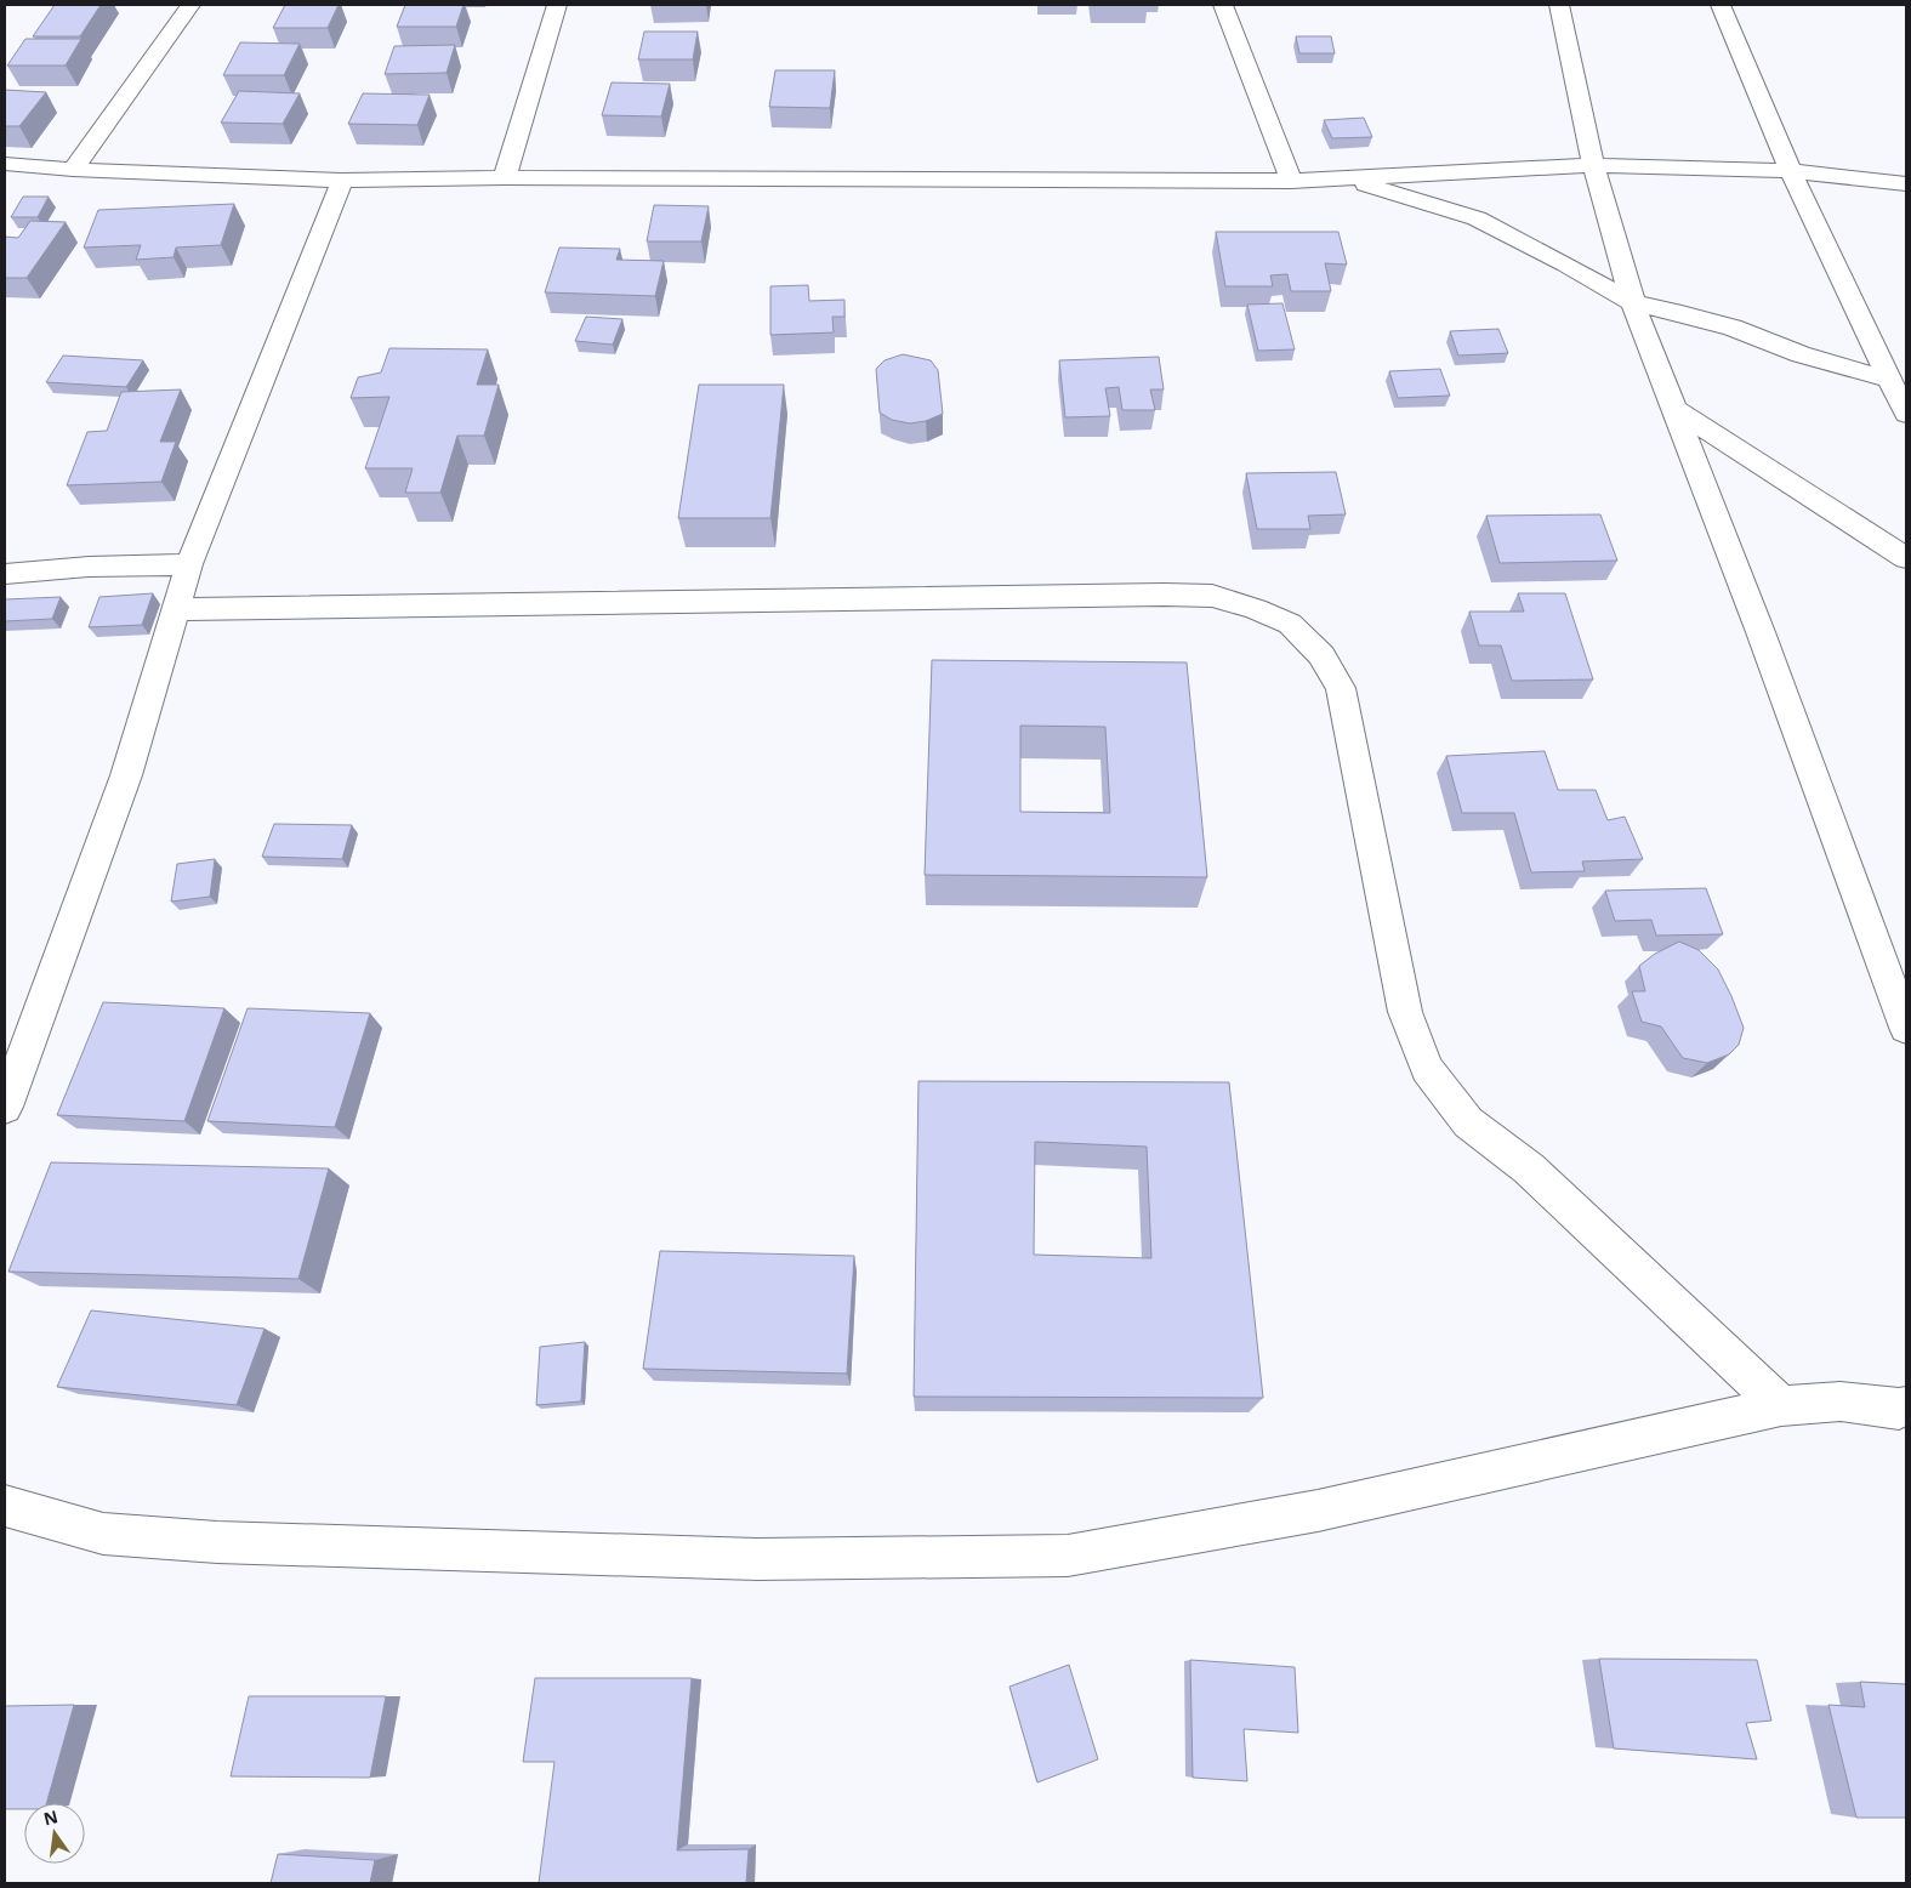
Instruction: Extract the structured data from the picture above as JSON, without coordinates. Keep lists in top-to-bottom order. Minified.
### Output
{"north":"top"}
